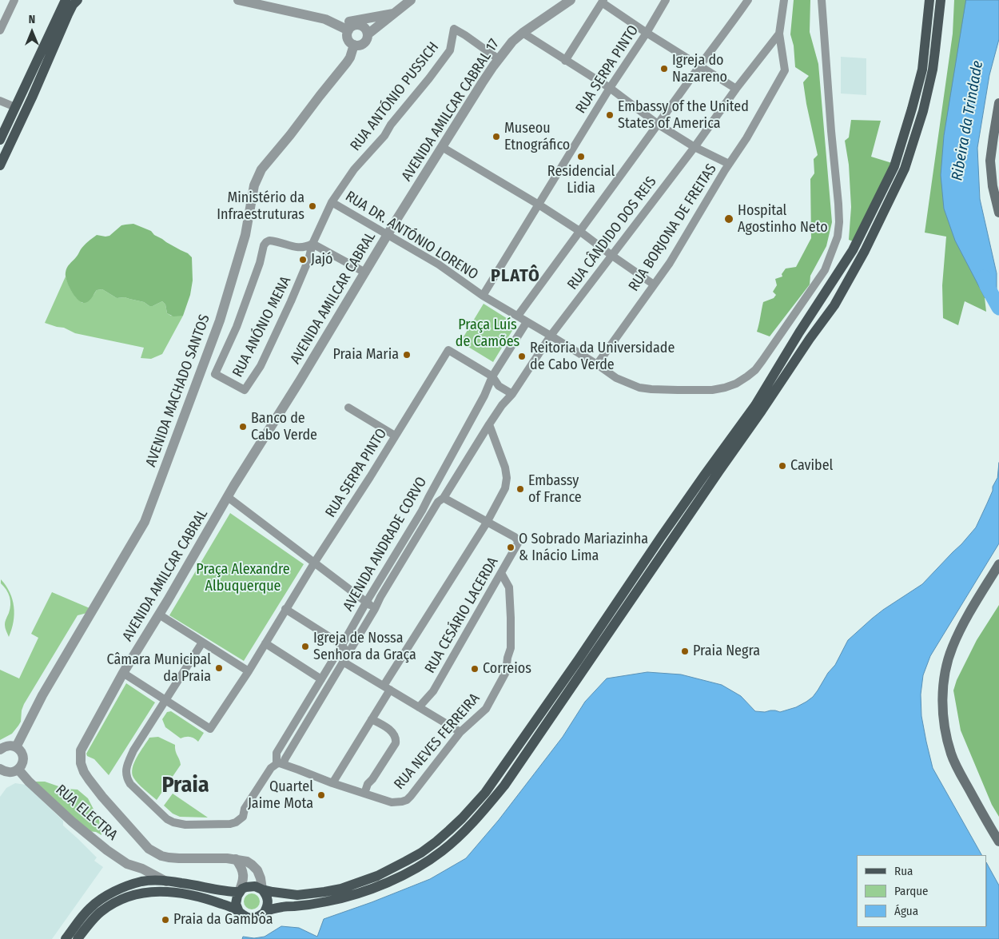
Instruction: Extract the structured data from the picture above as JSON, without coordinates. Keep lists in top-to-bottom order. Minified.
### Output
{"streets":{"street":["RUA SERPA PINTO","RUA ANTÓNIO PUSSICH","AVENIDA AMILCAR CABRAL 17","RUA BORJONA DE FREITAS","RUA CÂNDIDO DOS REIS","RUA DR. ANTÓNIO LORENO","AVENIDA AMILCAR CABRAL","RUA ANÓNIO MENA","AVENIDA MACHADO SANTOS","AVENIDA ANDRADE CORVO","RUA CESÁRIO LACERDA","RUA NEVES FERREIRA","RUA ELECTRA"]},"crossings":[["RUA SERPA PINTO","RUA DR. ANTÓNIO LORENO"],["RUA SERPA PINTO","AVENIDA ANDRADE CORVO"],["RUA ANTÓNIO PUSSICH","AVENIDA AMILCAR CABRAL 17"],["RUA ANTÓNIO PUSSICH","RUA DR. ANTÓNIO LORENO"],["RUA ANTÓNIO PUSSICH","RUA ANÓNIO MENA"],["AVENIDA AMILCAR CABRAL 17","RUA DR. ANTÓNIO LORENO"],["AVENIDA AMILCAR CABRAL 17","AVENIDA AMILCAR CABRAL"],["RUA BORJONA DE FREITAS","RUA CÂNDIDO DOS REIS"],["RUA CÂNDIDO DOS REIS","AVENIDA ANDRADE CORVO"],["RUA DR. ANTÓNIO LORENO","AVENIDA AMILCAR CABRAL"],["RUA DR. ANTÓNIO LORENO","RUA ANÓNIO MENA"],["RUA DR. ANTÓNIO LORENO","AVENIDA ANDRADE CORVO"],["RUA CESÁRIO LACERDA","RUA NEVES FERREIRA"]],"districts":["PLATÔ","Praia"],"water":["Ribeira da Trindade"],"parks":["Praça Luís de Camões","Praça Alexandre Albuquerque"],"places":["Igreja do Nazareno","Embassy of the United States of America","Museou Etnográfico","Residencial Lidia","Ministério da Infraestruturas","Hospital Agostinho Neto","Jajó","Praia Maria","Reitoria da Universidade de Cabo Verde","Banco de Cabo Verde","Cavibel","Embassy of France","O Sobrado Mariazinha & Inácio Lima","Igreja de Nossa Senhora da Graça","Praia Negra","Câmara Municipal da Praia","Correios","Quartel Jaime Mota","Praia da Gambôa"],"legend":["Rua","Parque","Água"],"north":"top"}
